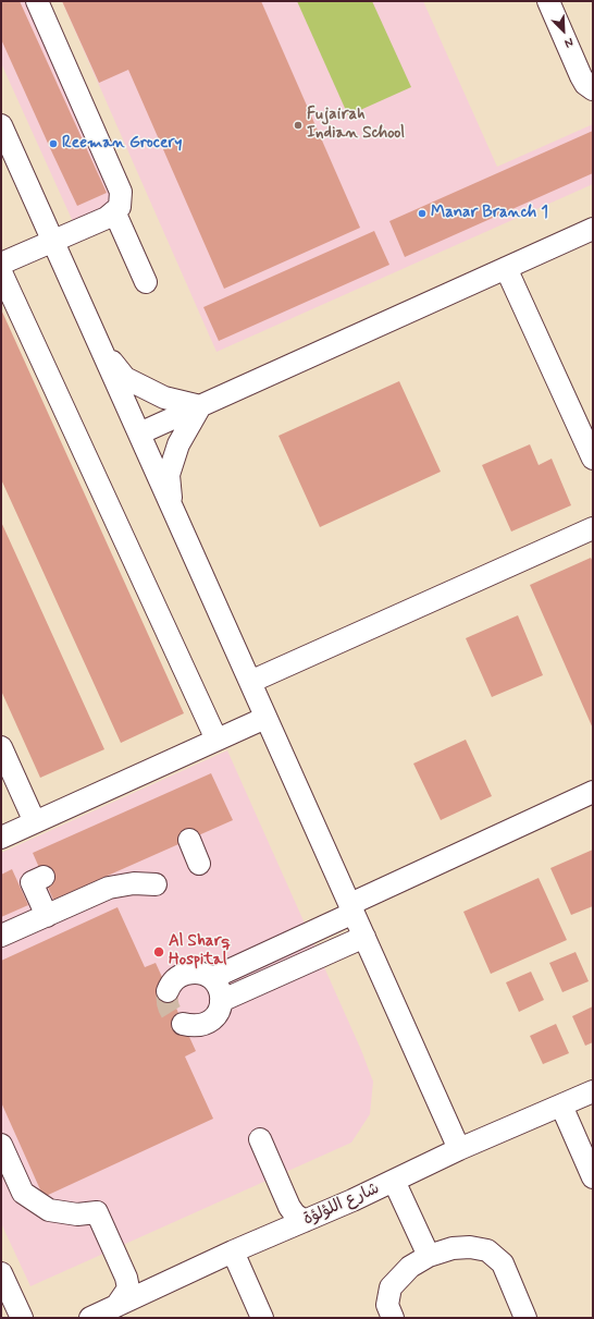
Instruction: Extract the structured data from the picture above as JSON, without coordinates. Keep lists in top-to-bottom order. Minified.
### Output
{"streets":{"street":["شارع اللؤلؤة"]},"places":["Fujairah Indian School","Reeman Grocery","Manar Branch 1","Al Sharq Hospital"],"north":"bottom right"}
